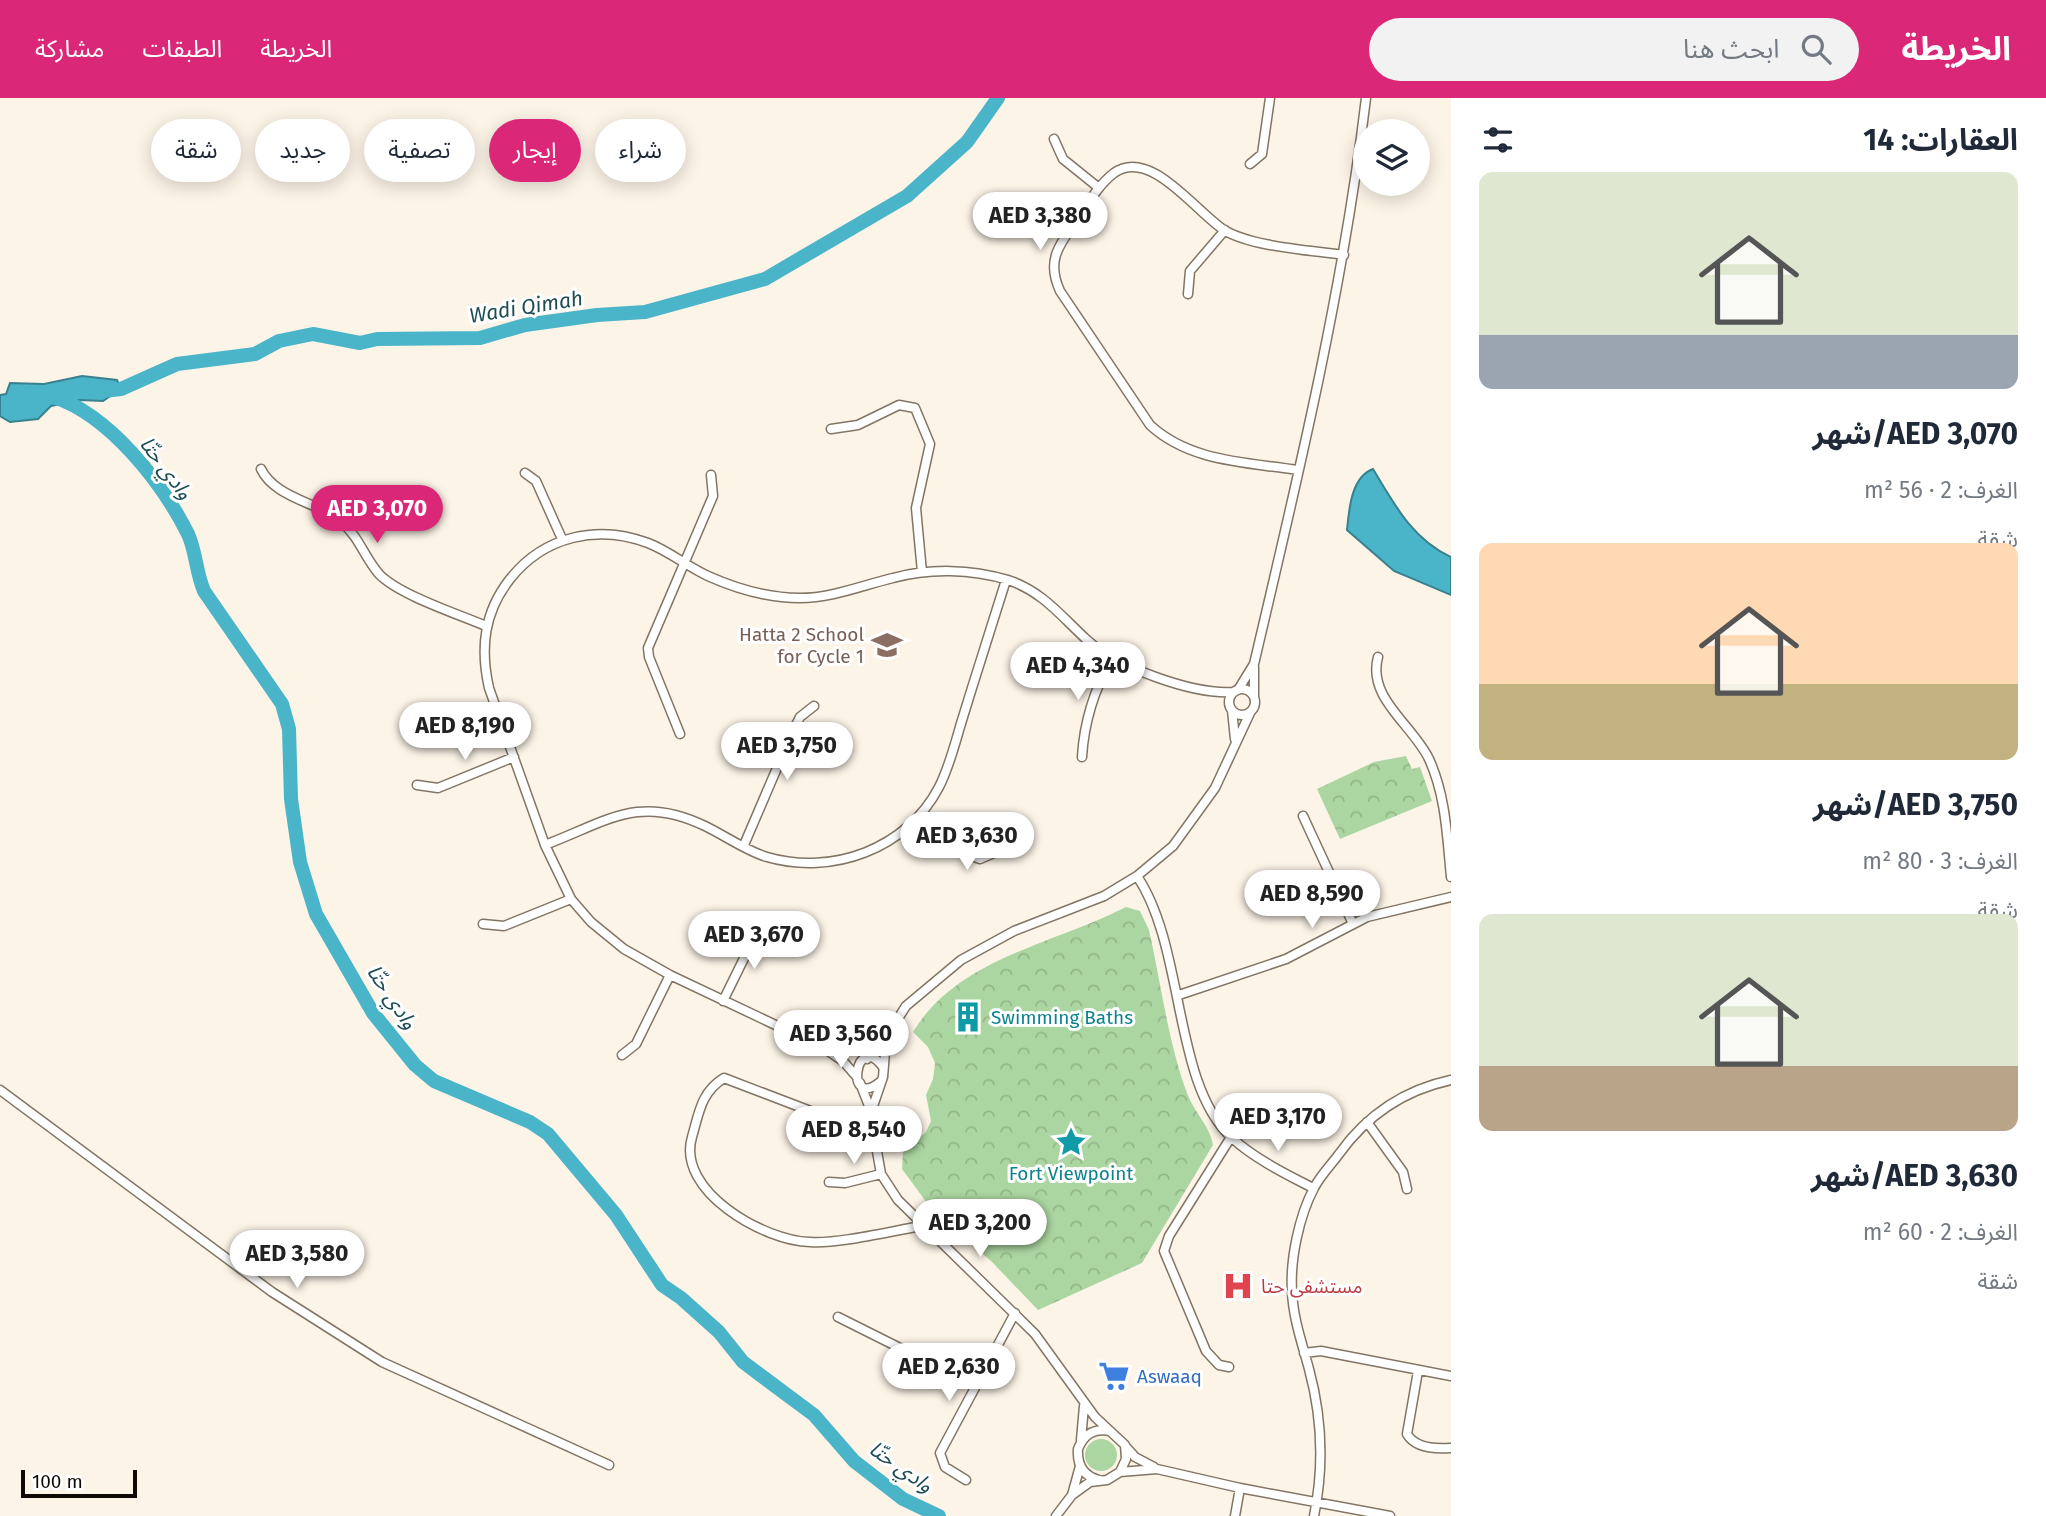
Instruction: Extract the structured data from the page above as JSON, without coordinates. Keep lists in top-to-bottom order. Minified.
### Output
{"water":["Wadi Qimah","وادي حتّا"],"places":{"school or university":["Hatta 2 School for Cycle 1"],"building":["Swimming Baths"],"place":["Fort Viewpoint"],"hospital":["مستشفى حتا"],"supermarket":["Aswaaq"]},"scale_bar":"100 m","page":{"header":"الخريطة","search":"ابحث هنا","nav":["الخريطة","الطبقات","مشاركة"],"heading":"العقارات: 14","chip":["شراء","إيجار","تصفية","جديد","شقة"],"list":[{"name":"AED 3,070/شهر","note":"الغرف: 2 · 56 m² · شقة"},{"name":"AED 3,750/شهر","note":"الغرف: 3 · 80 m² · شقة"},{"name":"AED 3,630/شهر","note":"الغرف: 2 · 60 m² · شقة"}],"price":["AED 3,380","AED 3,070","AED 4,340","AED 8,190","AED 3,750","AED 3,630","AED 8,590","AED 3,670","AED 3,560","AED 3,170","AED 8,540","AED 3,200","AED 3,580","AED 2,630"],"scale":"100 m"}}
